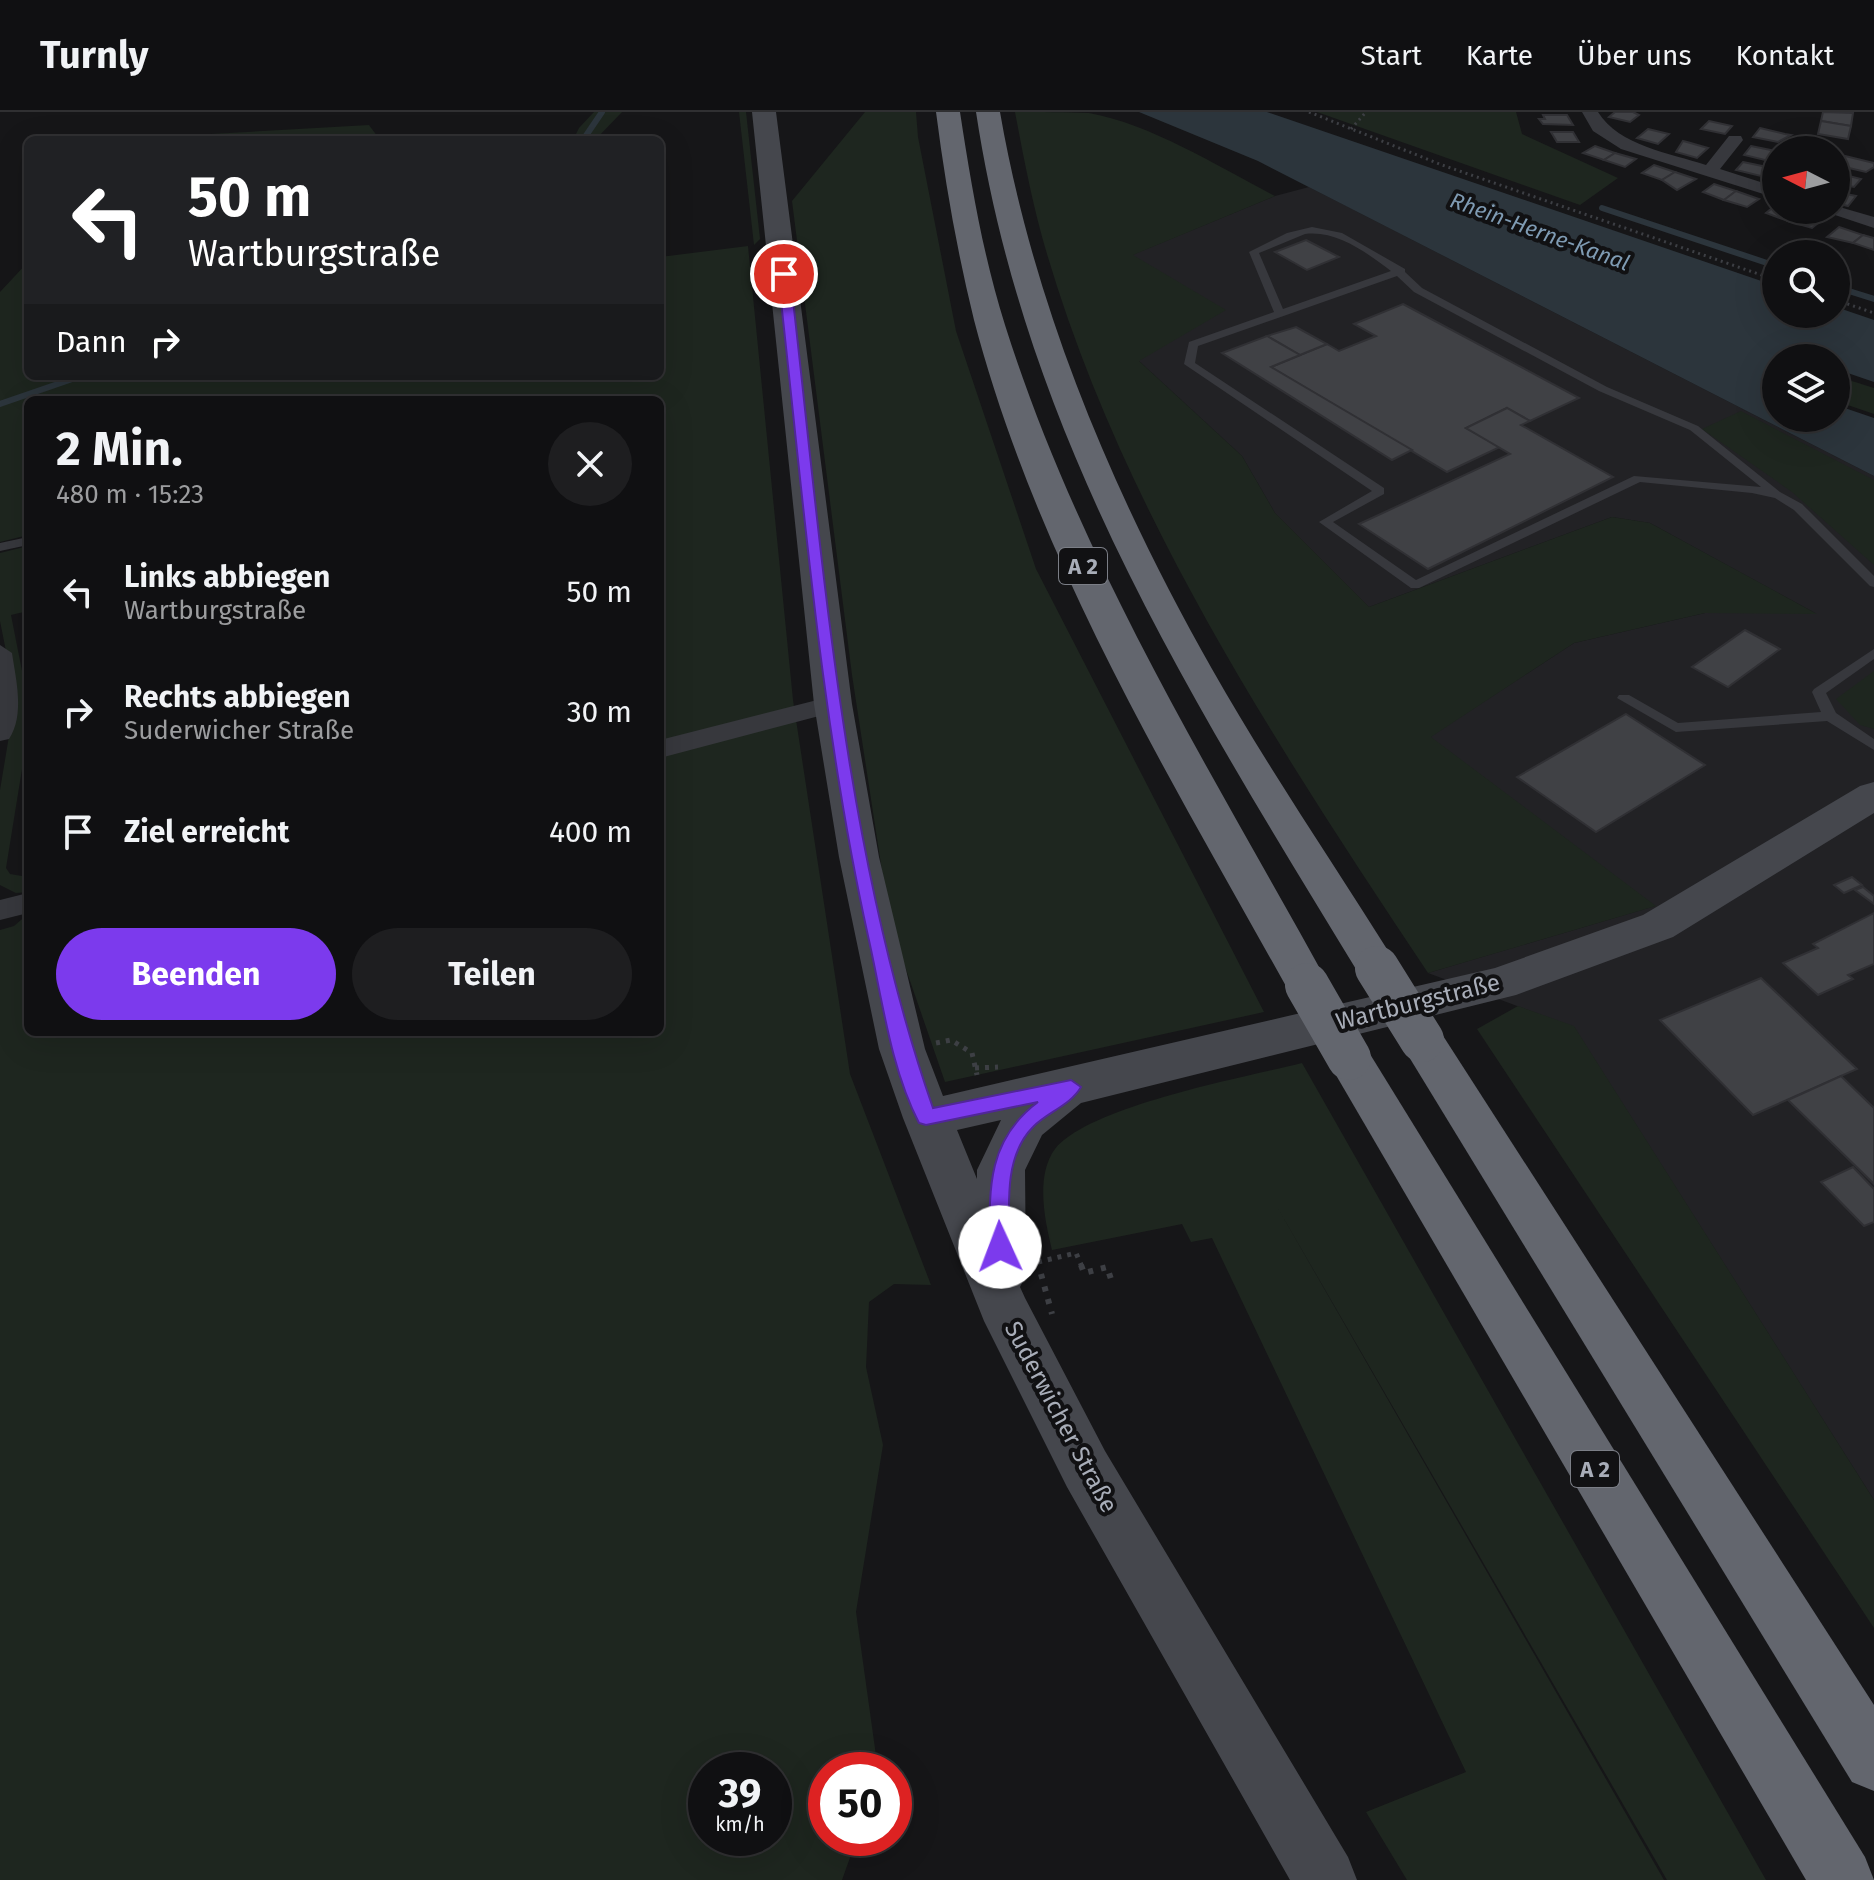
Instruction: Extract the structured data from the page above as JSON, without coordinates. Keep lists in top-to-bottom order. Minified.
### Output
{"streets":{"highway":["A 2"],"main road":["Wartburgstraße","Suderwicher Straße"]},"crossings":[["Wartburgstraße","Suderwicher Straße"]],"water":["Rhein-Herne-Kanal"],"north":"left","page":{"header":"Turnly","nav":["Start","Karte","Über uns","Kontakt"],"turn":["50 m","Wartburgstraße"],"then":"Dann","heading":["2 Min.","480 m · 15:23"],"list":[{"name":"Links abbiegen","note":"Wartburgstraße","value":"50 m"},{"name":"Rechts abbiegen","note":"Suderwicher Straße","value":"30 m"},{"name":"Ziel erreicht","value":"400 m"}],"buttons":["Beenden","Teilen"],"speed":"39 km/h","limit":"50"}}
